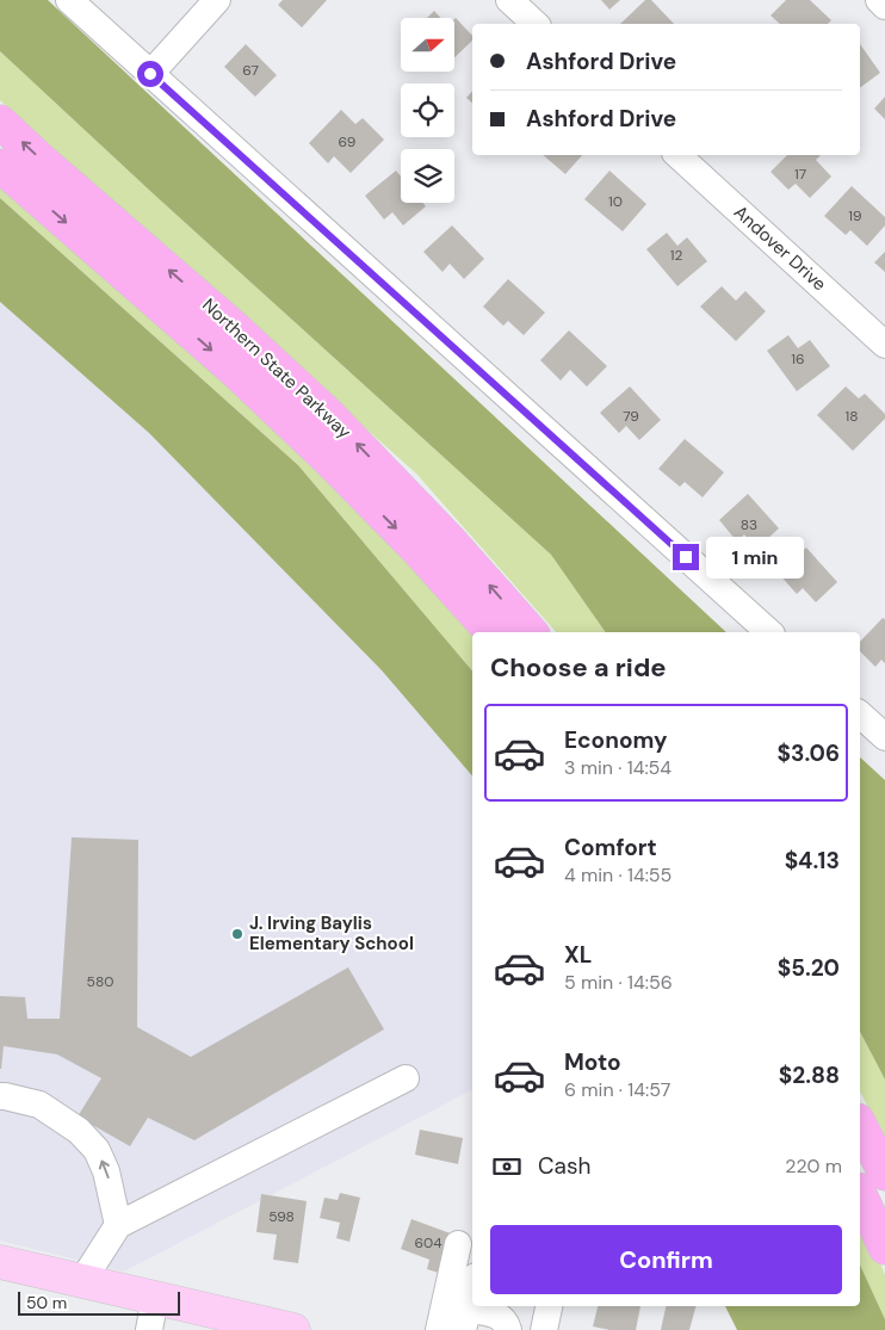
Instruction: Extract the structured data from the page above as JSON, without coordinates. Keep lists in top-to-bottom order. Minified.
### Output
{"streets":{"highway":["Northern State Parkway"],"street":["Andover Drive"]},"places":["J. Irving Baylis Elementary School"],"house_numbers":["67","69","17","10","19","12","16","79","18","83","580","598","604"],"scale_bar":"50 m","north":"right","page":{"banner":["Ashford Drive","Ashford Drive"],"bubble":"1 min","heading":"Choose a ride","list":[{"name":"Economy","note":"3 min · 14:54","value":"$3.06"},{"name":"Comfort","note":"4 min · 14:55","value":"$4.13"},{"name":"XL","note":"5 min · 14:56","value":"$5.20"},{"name":"Moto","note":"6 min · 14:57","value":"$2.88"}],"pay":["Cash","220 m"],"buttons":"Confirm","scale":"50 m"}}
